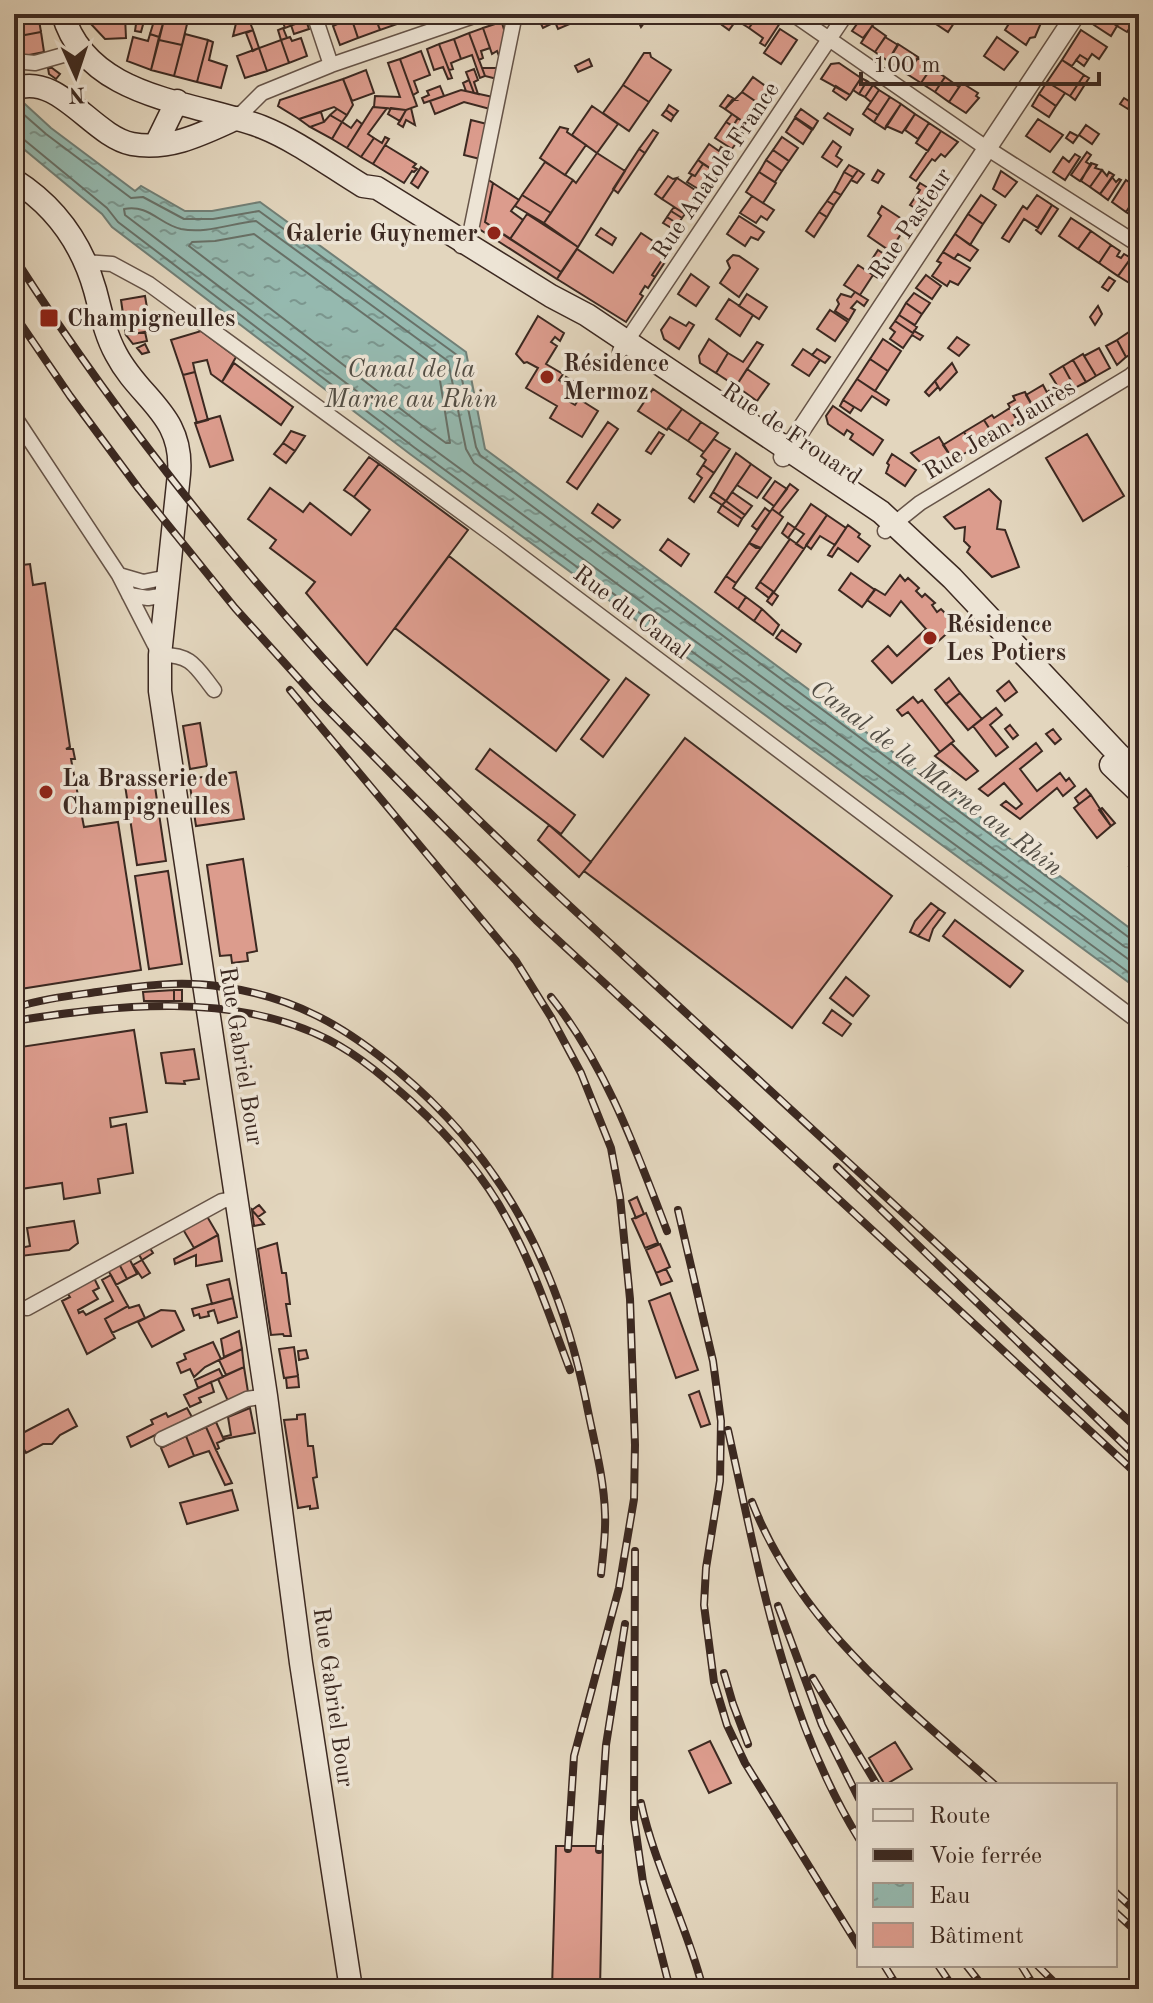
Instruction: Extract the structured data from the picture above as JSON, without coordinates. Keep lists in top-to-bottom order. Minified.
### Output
{"streets":{"main road":["Rue de Frouard","Rue Gabriel Bour"],"street":["Rue Anatole France","Rue Pasteur","Rue Jean Jaurès","Rue du Canal"]},"crossings":[["Rue Anatole France","Rue de Frouard"],["Rue Pasteur","Rue de Frouard"],["Rue Jean Jaurès","Rue de Frouard"],["Rue du Canal","Rue Gabriel Bour"]],"water":["Canal de la Marne au Rhin"],"places":{"other":["Galerie Guynemer","Résidence Mermoz","Résidence Les Potiers","La Brasserie de Champigneulles"],"transit":["Champigneulles"]},"legend":["Route","Voie ferrée","Eau","Bâtiment"],"scale_bar":"100 m","north":"bottom"}
